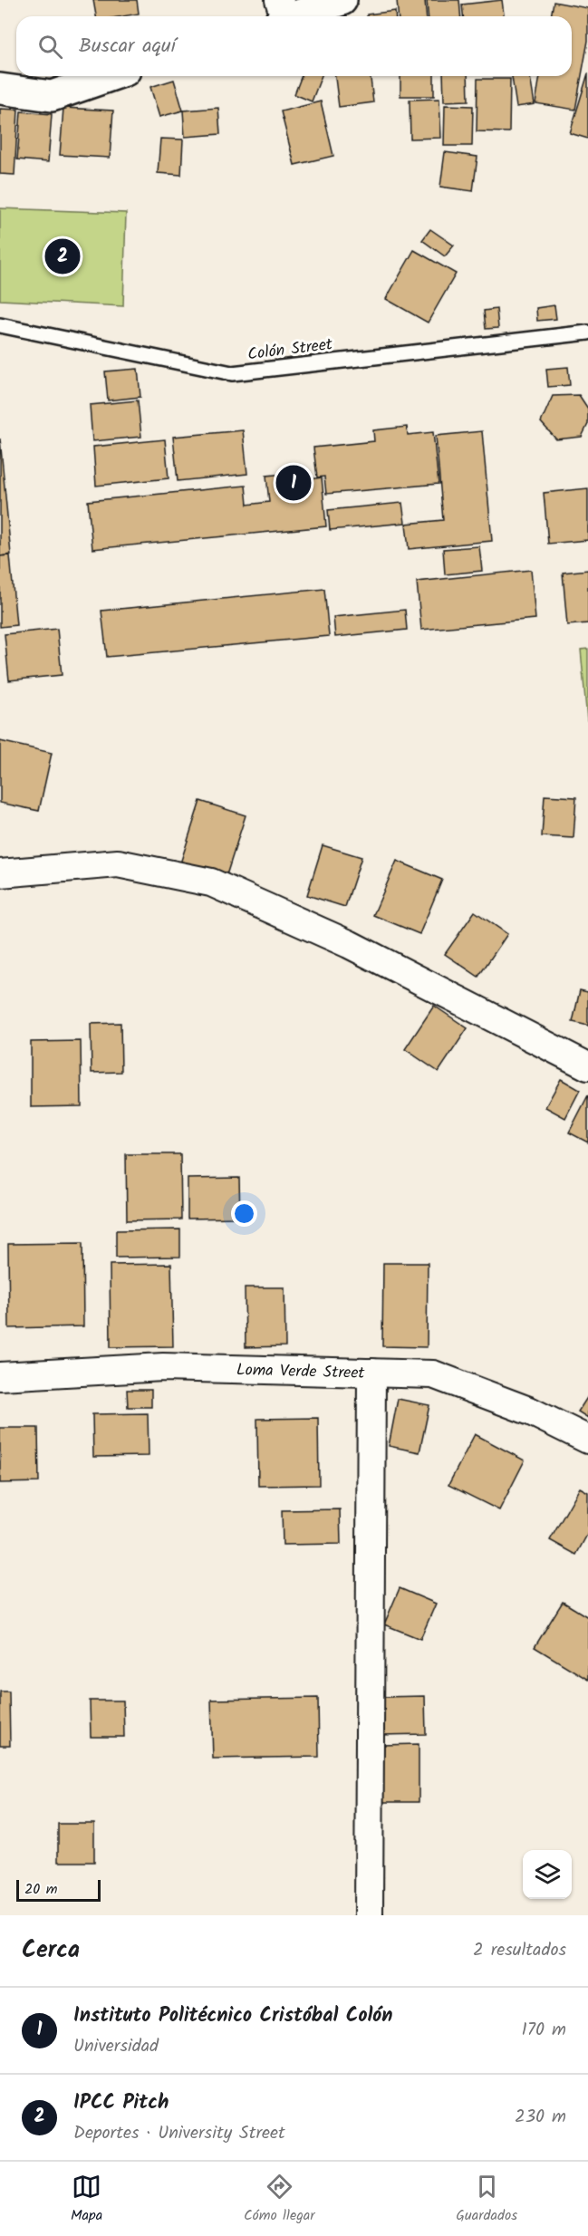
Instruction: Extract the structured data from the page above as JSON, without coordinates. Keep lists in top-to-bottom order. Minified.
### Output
{"streets":{"street":["Loma Verde Street"],"lane":["Colón Street"]},"scale_bar":"20 m","page":{"search":"Buscar aquí","pins":["2","1"],"scale":"20 m","heading":["Cerca","2 resultados"],"list":[{"mark":"1","name":"Instituto Politécnico Cristóbal Colón","note":"Universidad","value":"170 m"},{"mark":"2","name":"IPCC Pitch","note":"Deportes · University Street","value":"230 m"}],"nav":["Mapa","Cómo llegar","Guardados"]}}
